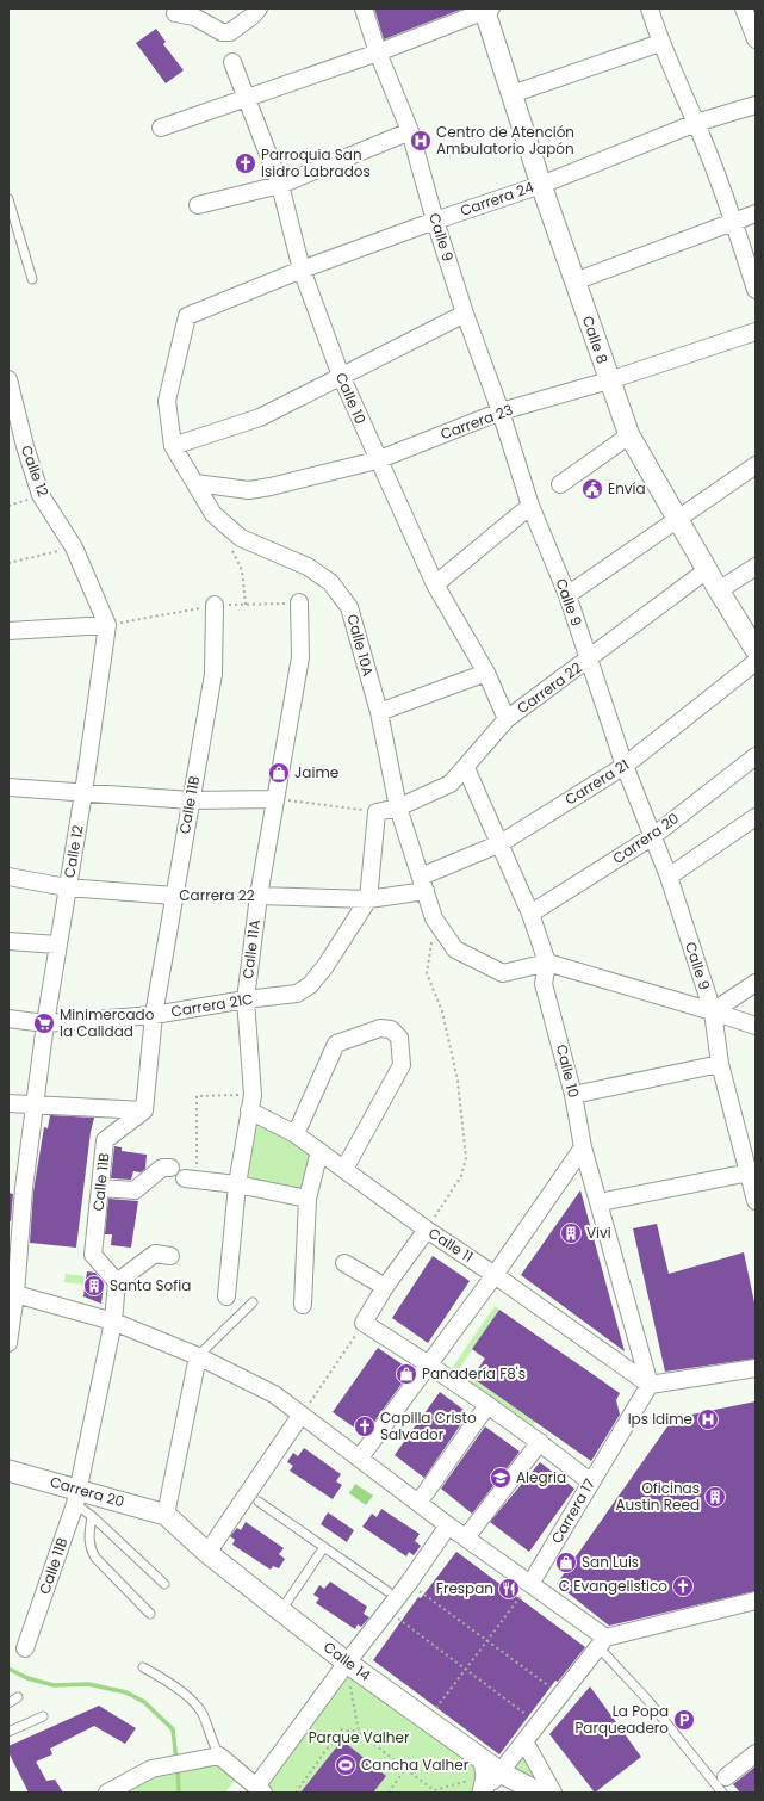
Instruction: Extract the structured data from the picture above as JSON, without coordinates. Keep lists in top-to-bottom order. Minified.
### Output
{"streets":{"street":["Carrera 24","Calle 9","Calle 8","Calle 10","Carrera 23","Calle 12","Calle 10A","Carrera 22","Carrera 21","Calle 11B","Carrera 20","Calle 11A","Carrera 21C","Calle 11","Carrera 17","Calle 14"]},"crossings":[["Carrera 24","Calle 9"],["Carrera 24","Calle 8"],["Carrera 24","Calle 10"],["Carrera 24","Calle 10A"],["Calle 9","Carrera 23"],["Calle 9","Carrera 22"],["Calle 9","Carrera 21"],["Calle 9","Carrera 20"],["Calle 8","Carrera 23"],["Calle 8","Carrera 22"],["Calle 10","Carrera 23"],["Calle 10","Calle 10A"],["Calle 10","Carrera 22"],["Calle 10","Calle 11"],["Calle 10","Carrera 17"],["Carrera 23","Calle 10A"],["Calle 12","Carrera 22"],["Calle 12","Carrera 21C"],["Calle 10A","Carrera 22"],["Calle 10A","Carrera 21"],["Carrera 22","Carrera 21"],["Carrera 22","Calle 11B"],["Carrera 22","Calle 11A"],["Carrera 22","Carrera 21C"],["Calle 11B","Carrera 20"],["Calle 11B","Carrera 21C"],["Carrera 20","Calle 14"],["Calle 11A","Carrera 21C"],["Calle 11A","Calle 11"],["Calle 11","Carrera 17"]],"parks":["Parque Valher"],"places":{"hospital":["Centro de Atención Ambulatorio Japón","Ips Idime"],"church":["Parroquia San Isidro Labrados","Capilla Cristo Salvador","C Evangelistico"],"public building":["Envía"],"shop":["Jaime","Panadería F8's","San Luis"],"supermarket":["Minimercado la Calidad"],"building":["Vivi","Santa Sofia","Oficinas Austin Reed"],"school or university":["Alegria"],"restaurant":["Frespan"],"parking":["La Popa Parqueadero"],"sports":["Cancha Valher"]}}
